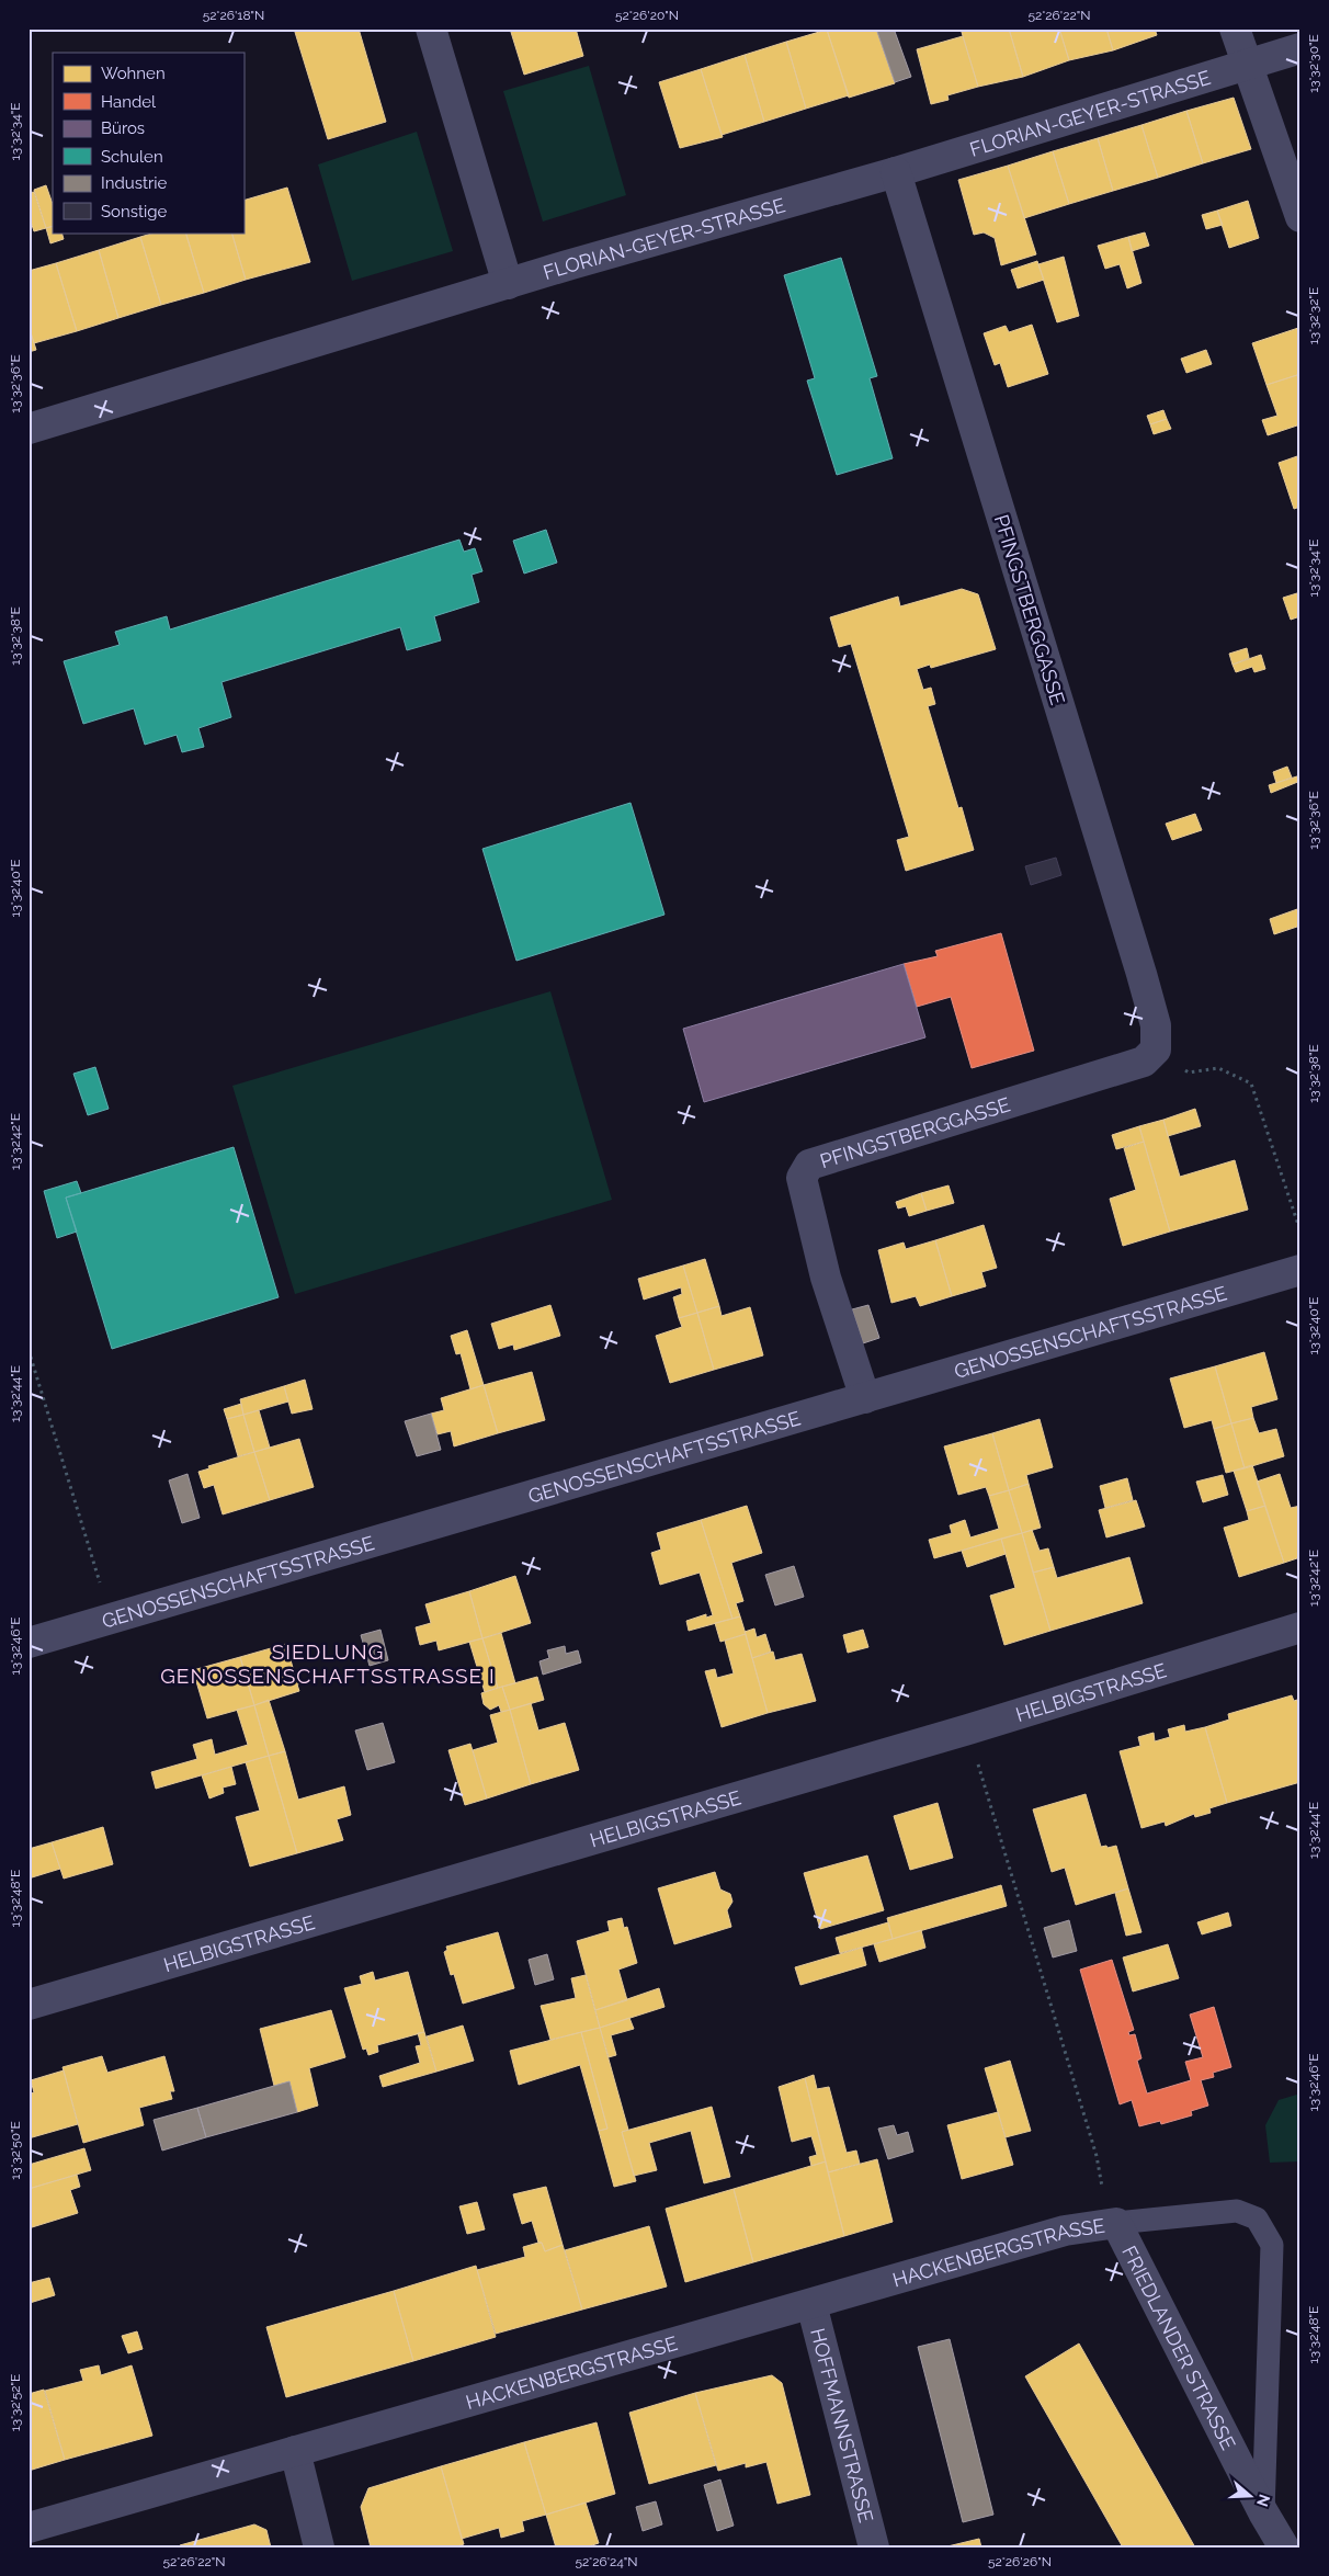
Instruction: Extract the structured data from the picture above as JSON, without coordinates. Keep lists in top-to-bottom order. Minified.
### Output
{"streets":{"street":["FLORIAN-GEYER-STRASSE","PFINGSTBERGGASSE","GENOSSENSCHAFTSSTRASSE","HELBIGSTRASSE","HACKENBERGSTRASSE","FRIEDLANDER STRASSE","HOFFMANNSTRASSE"]},"crossings":[["FLORIAN-GEYER-STRASSE","PFINGSTBERGGASSE"],["PFINGSTBERGGASSE","GENOSSENSCHAFTSSTRASSE"],["HACKENBERGSTRASSE","FRIEDLANDER STRASSE"],["HACKENBERGSTRASSE","HOFFMANNSTRASSE"]],"districts":["SIEDLUNG GENOSSENSCHAFTSSTRASSE I"],"legend":["Wohnen","Handel","Büros","Schulen","Industrie","Sonstige"],"north":"right","coordinates":["52°26'18\"N","52°26'20\"N","52°26'22\"N","13°32'30\"E","13°32'34\"E","13°32'32\"E","13°32'36\"E","13°32'38\"E","13°32'40\"E","13°32'42\"E","13°32'44\"E","13°32'46\"E","13°32'48\"E","13°32'50\"E","13°32'52\"E","52°26'24\"N","52°26'26\"N"]}
